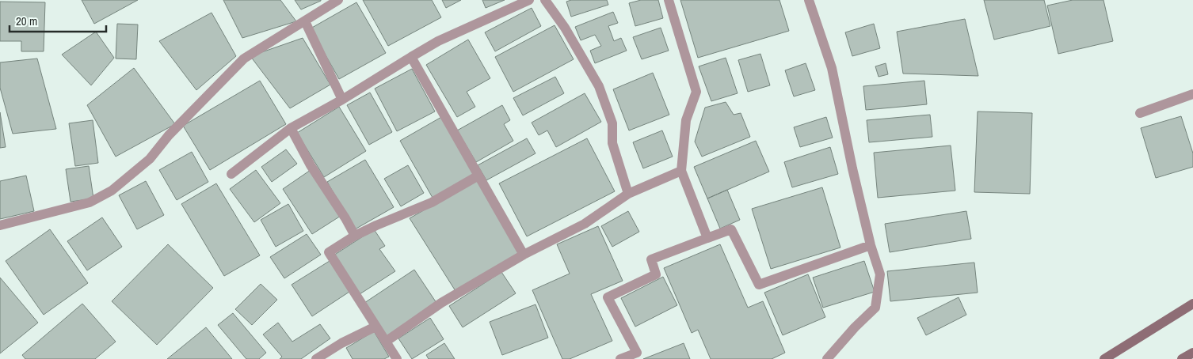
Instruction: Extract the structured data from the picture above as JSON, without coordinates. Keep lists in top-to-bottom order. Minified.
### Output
{"scale_bar":"20 m"}
